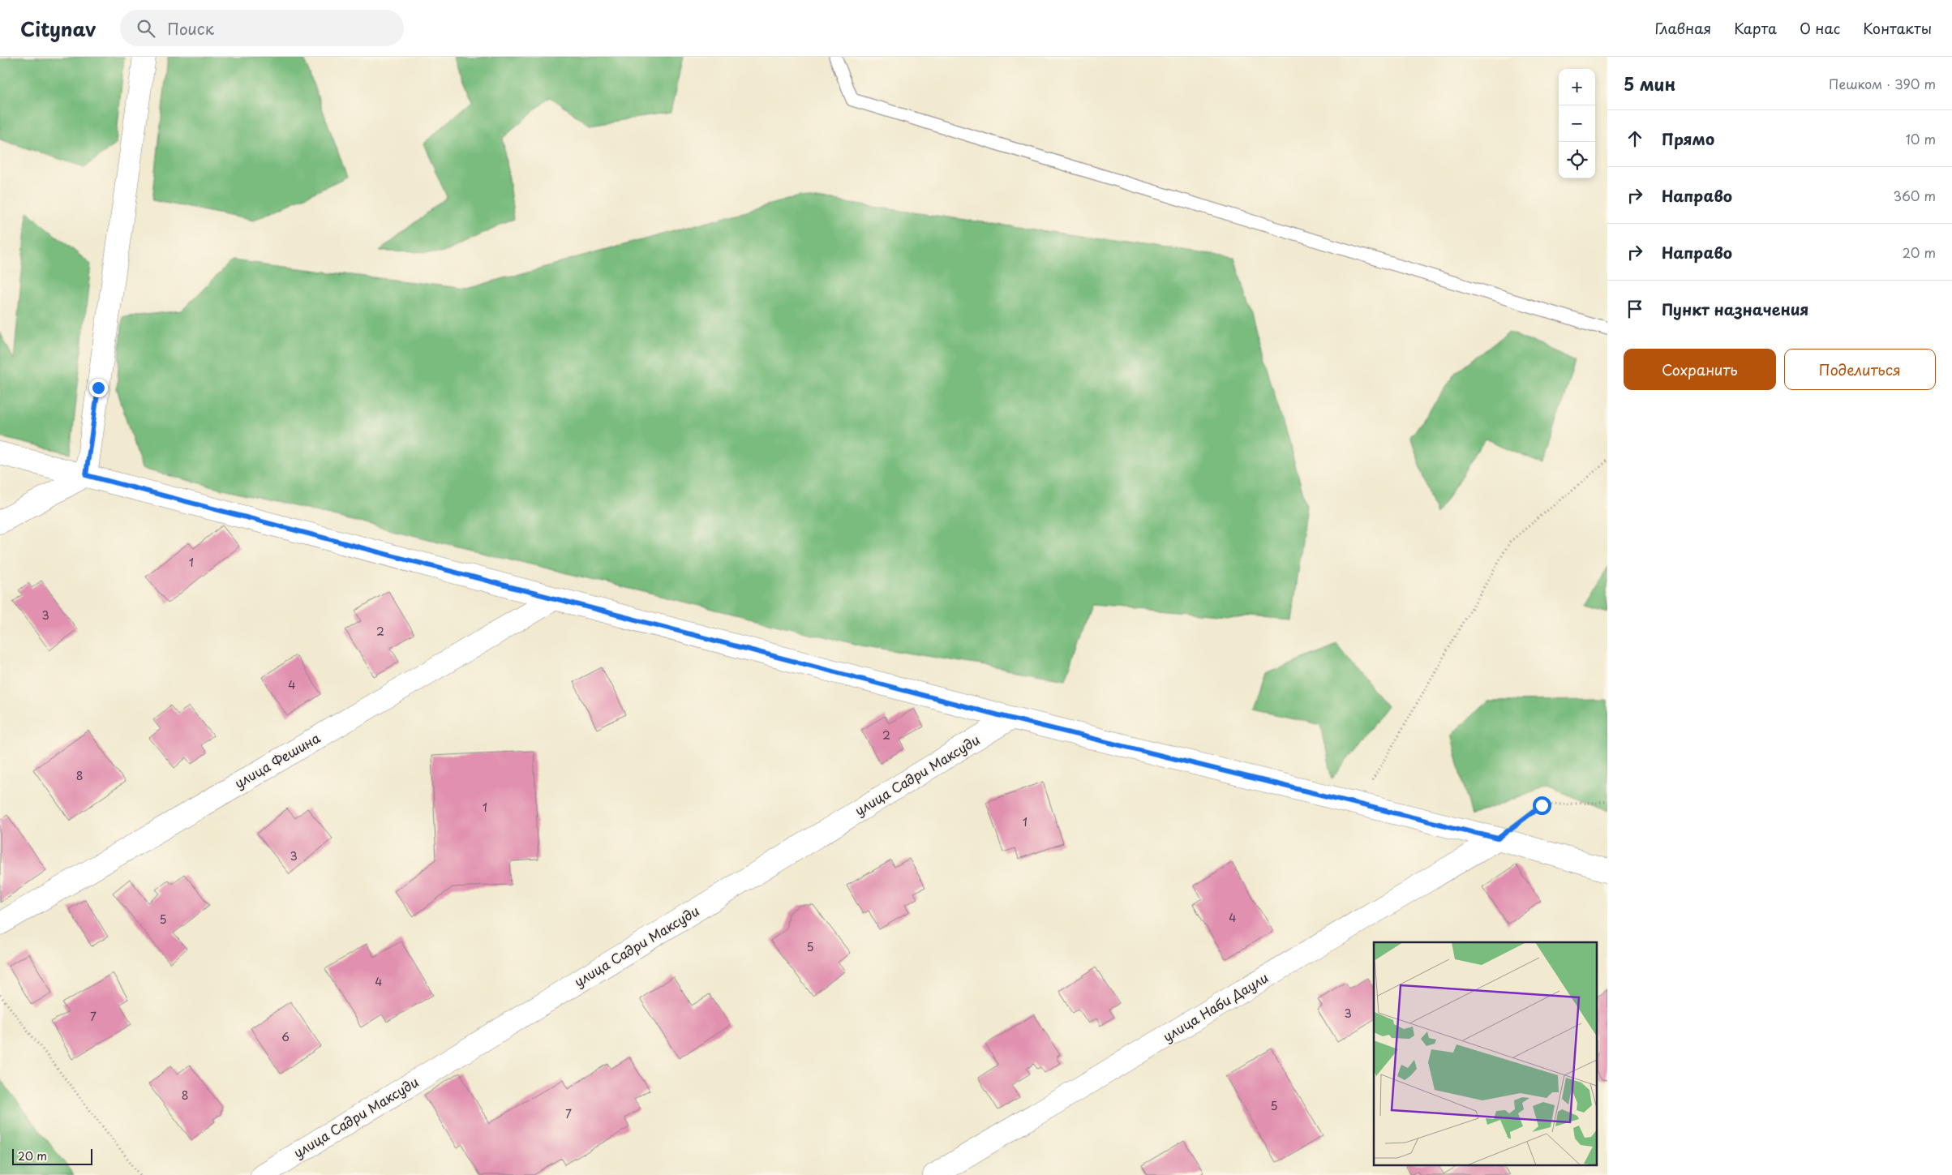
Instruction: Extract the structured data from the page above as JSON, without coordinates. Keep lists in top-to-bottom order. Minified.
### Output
{"streets":{"street":["улица Фешина","улица Садри Максуди","улица Наби Даули"]},"house_numbers":["1","3","2","4","2","8","1","1","3","4","5","5","4","3","7","6","8","5","7"],"scale_bar":"20 m","page":{"header":"Citynav","search":"Поиск","nav":["Главная","Карта","О нас","Контакты"],"heading":["5 мин","Пешком · 390 m"],"map_buttons":["+","−"],"list":[["Прямо","10 m"],["Направо","360 m"],["Направо","20 m"],"Пункт назначения"],"buttons":["Сохранить","Поделиться"],"scale":"20 m"}}
